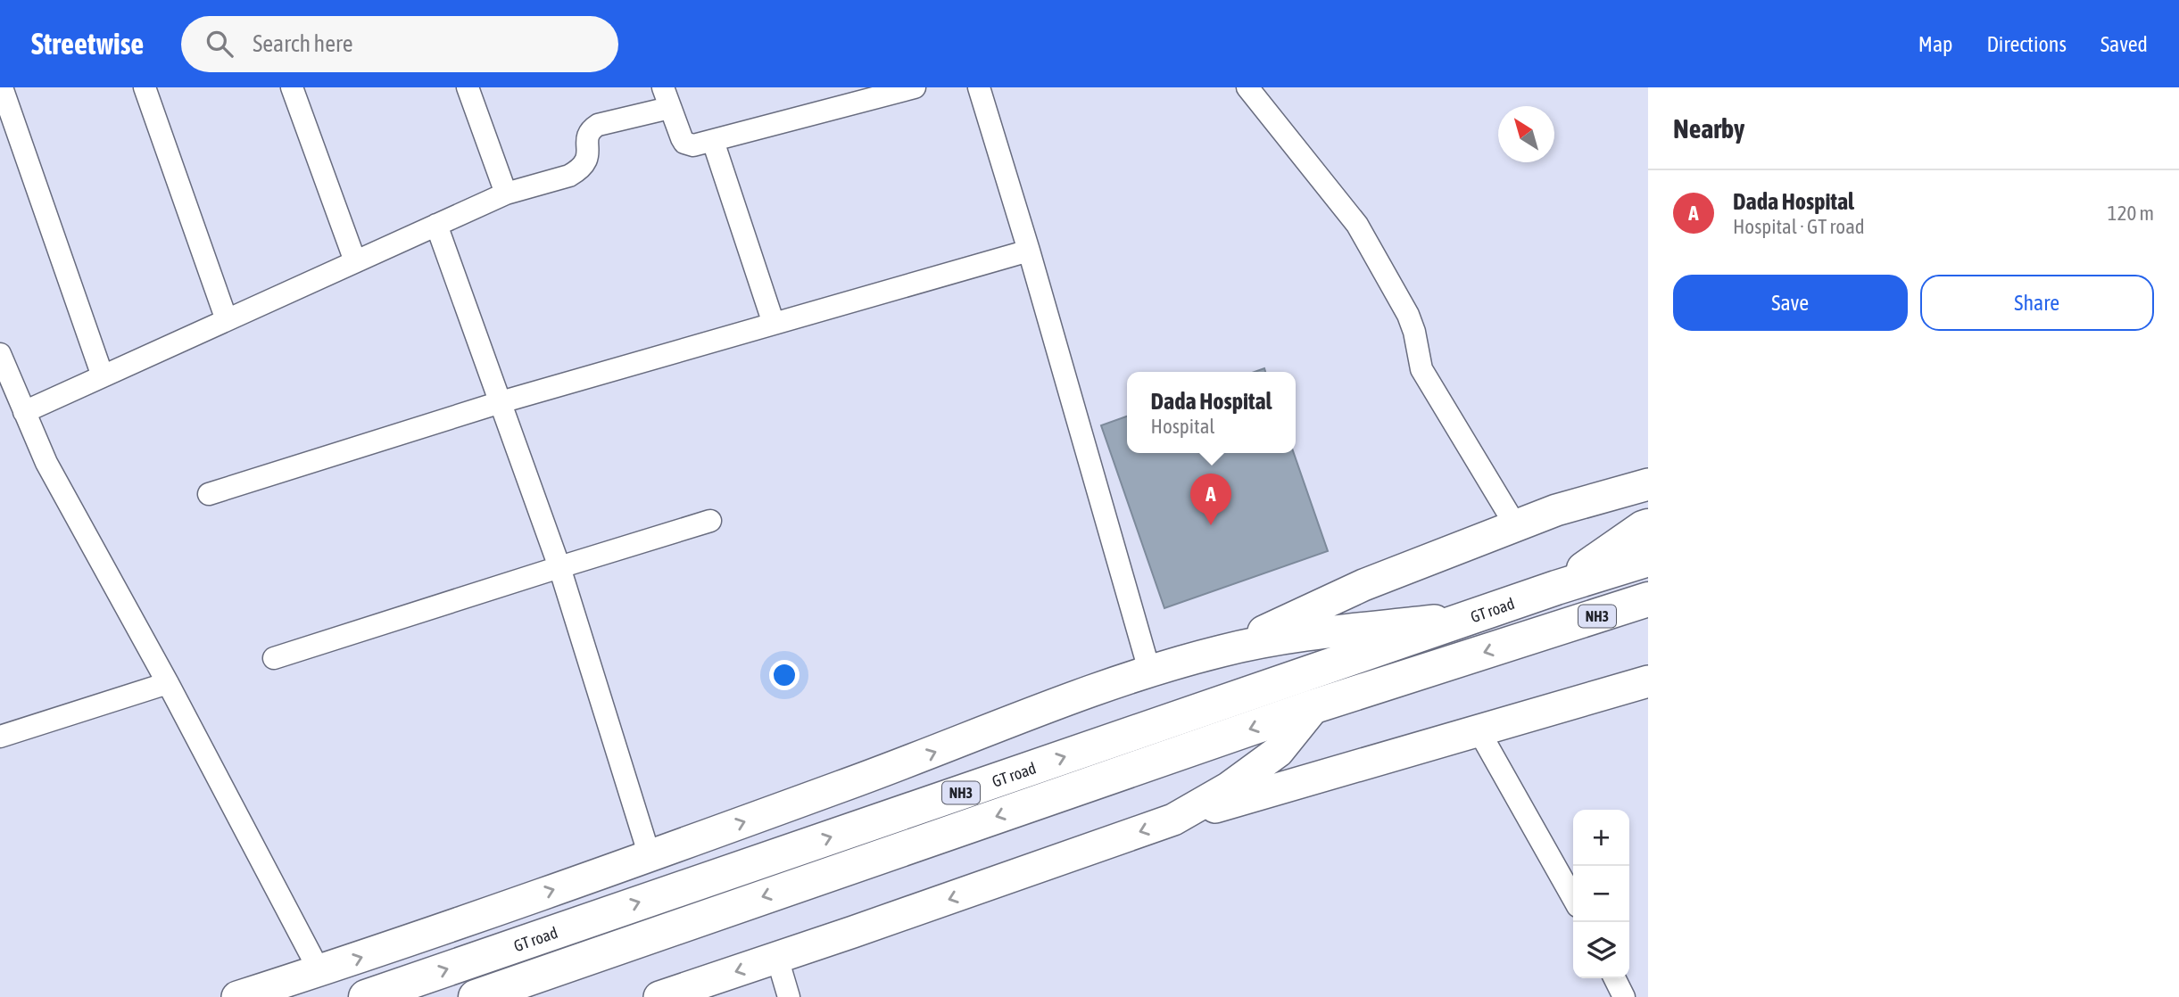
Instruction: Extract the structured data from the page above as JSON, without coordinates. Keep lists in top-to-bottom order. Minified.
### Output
{"streets":{"highway":["GT road","NH3"]},"crossings":[["GT road","NH3"]],"north":"top left","page":{"header":"Streetwise","search":"Search here","nav":["Map","Directions","Saved"],"heading":"Nearby","list":[{"mark":"A","name":"Dada Hospital","note":"Hospital · GT road","value":"120 m"}],"buttons":["Save","Share"],"popup":["Dada Hospital","Hospital"],"pins":"A","map_buttons":["+","−"]}}
